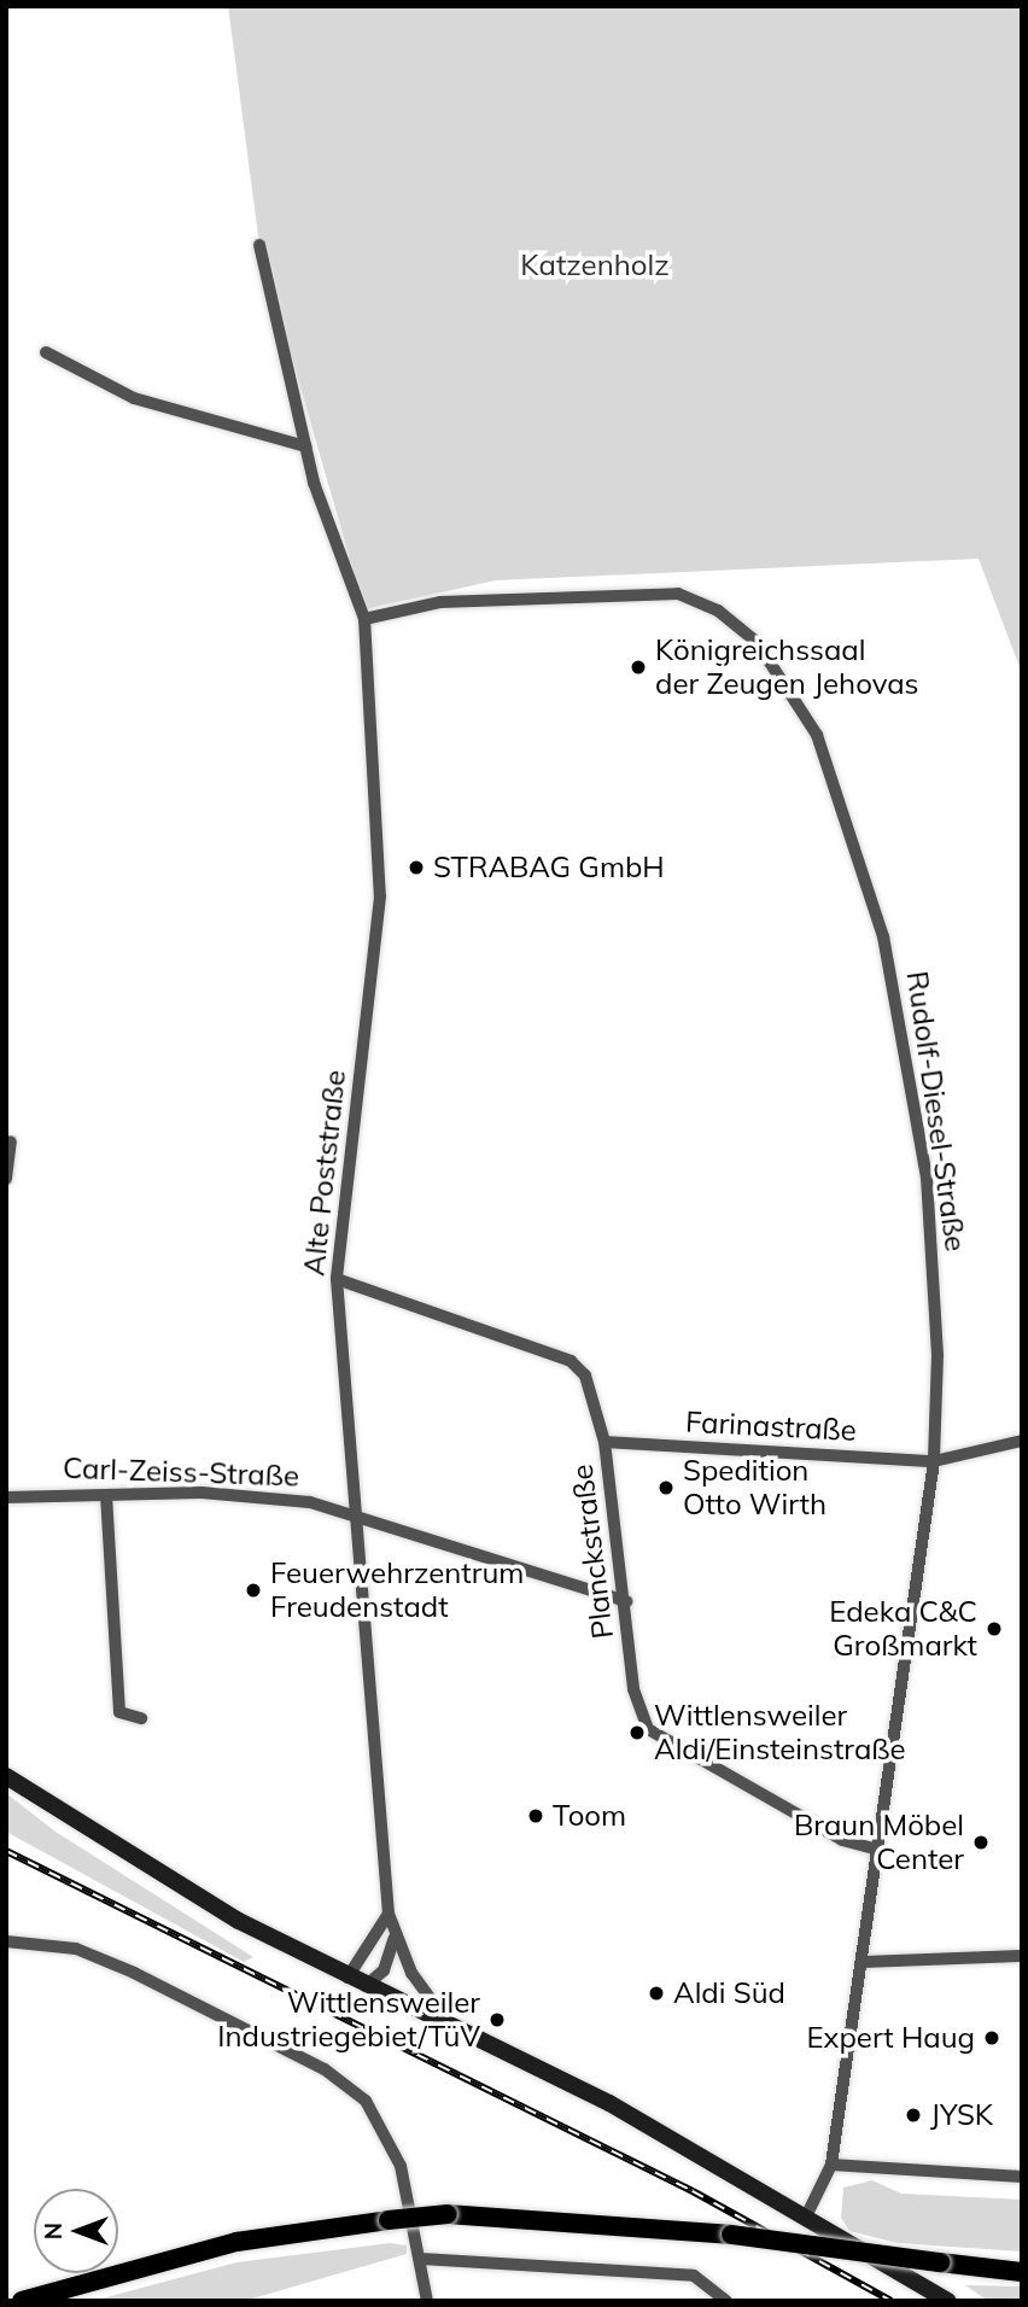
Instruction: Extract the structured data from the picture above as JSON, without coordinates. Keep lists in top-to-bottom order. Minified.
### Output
{"streets":{"street":["Rudolf-Diesel-Straße","Alte Poststraße","Farinastraße","Carl-Zeiss-Straße","Planckstraße"]},"crossings":[["Rudolf-Diesel-Straße","Alte Poststraße"],["Rudolf-Diesel-Straße","Farinastraße"],["Rudolf-Diesel-Straße","Planckstraße"],["Alte Poststraße","Carl-Zeiss-Straße"],["Alte Poststraße","Planckstraße"],["Farinastraße","Planckstraße"],["Carl-Zeiss-Straße","Planckstraße"]],"parks":["Katzenholz"],"places":["Königreichssaal der Zeugen Jehovas","STRABAG GmbH","Spedition Otto Wirth","Feuerwehrzentrum Freudenstadt","Edeka C&C Großmarkt","Wittlensweiler Aldi/Einsteinstraße","Toom","Braun Möbel Center","Aldi Süd","Wittlensweiler Industriegebiet/TüV","Expert Haug","JYSK"],"north":"left"}
